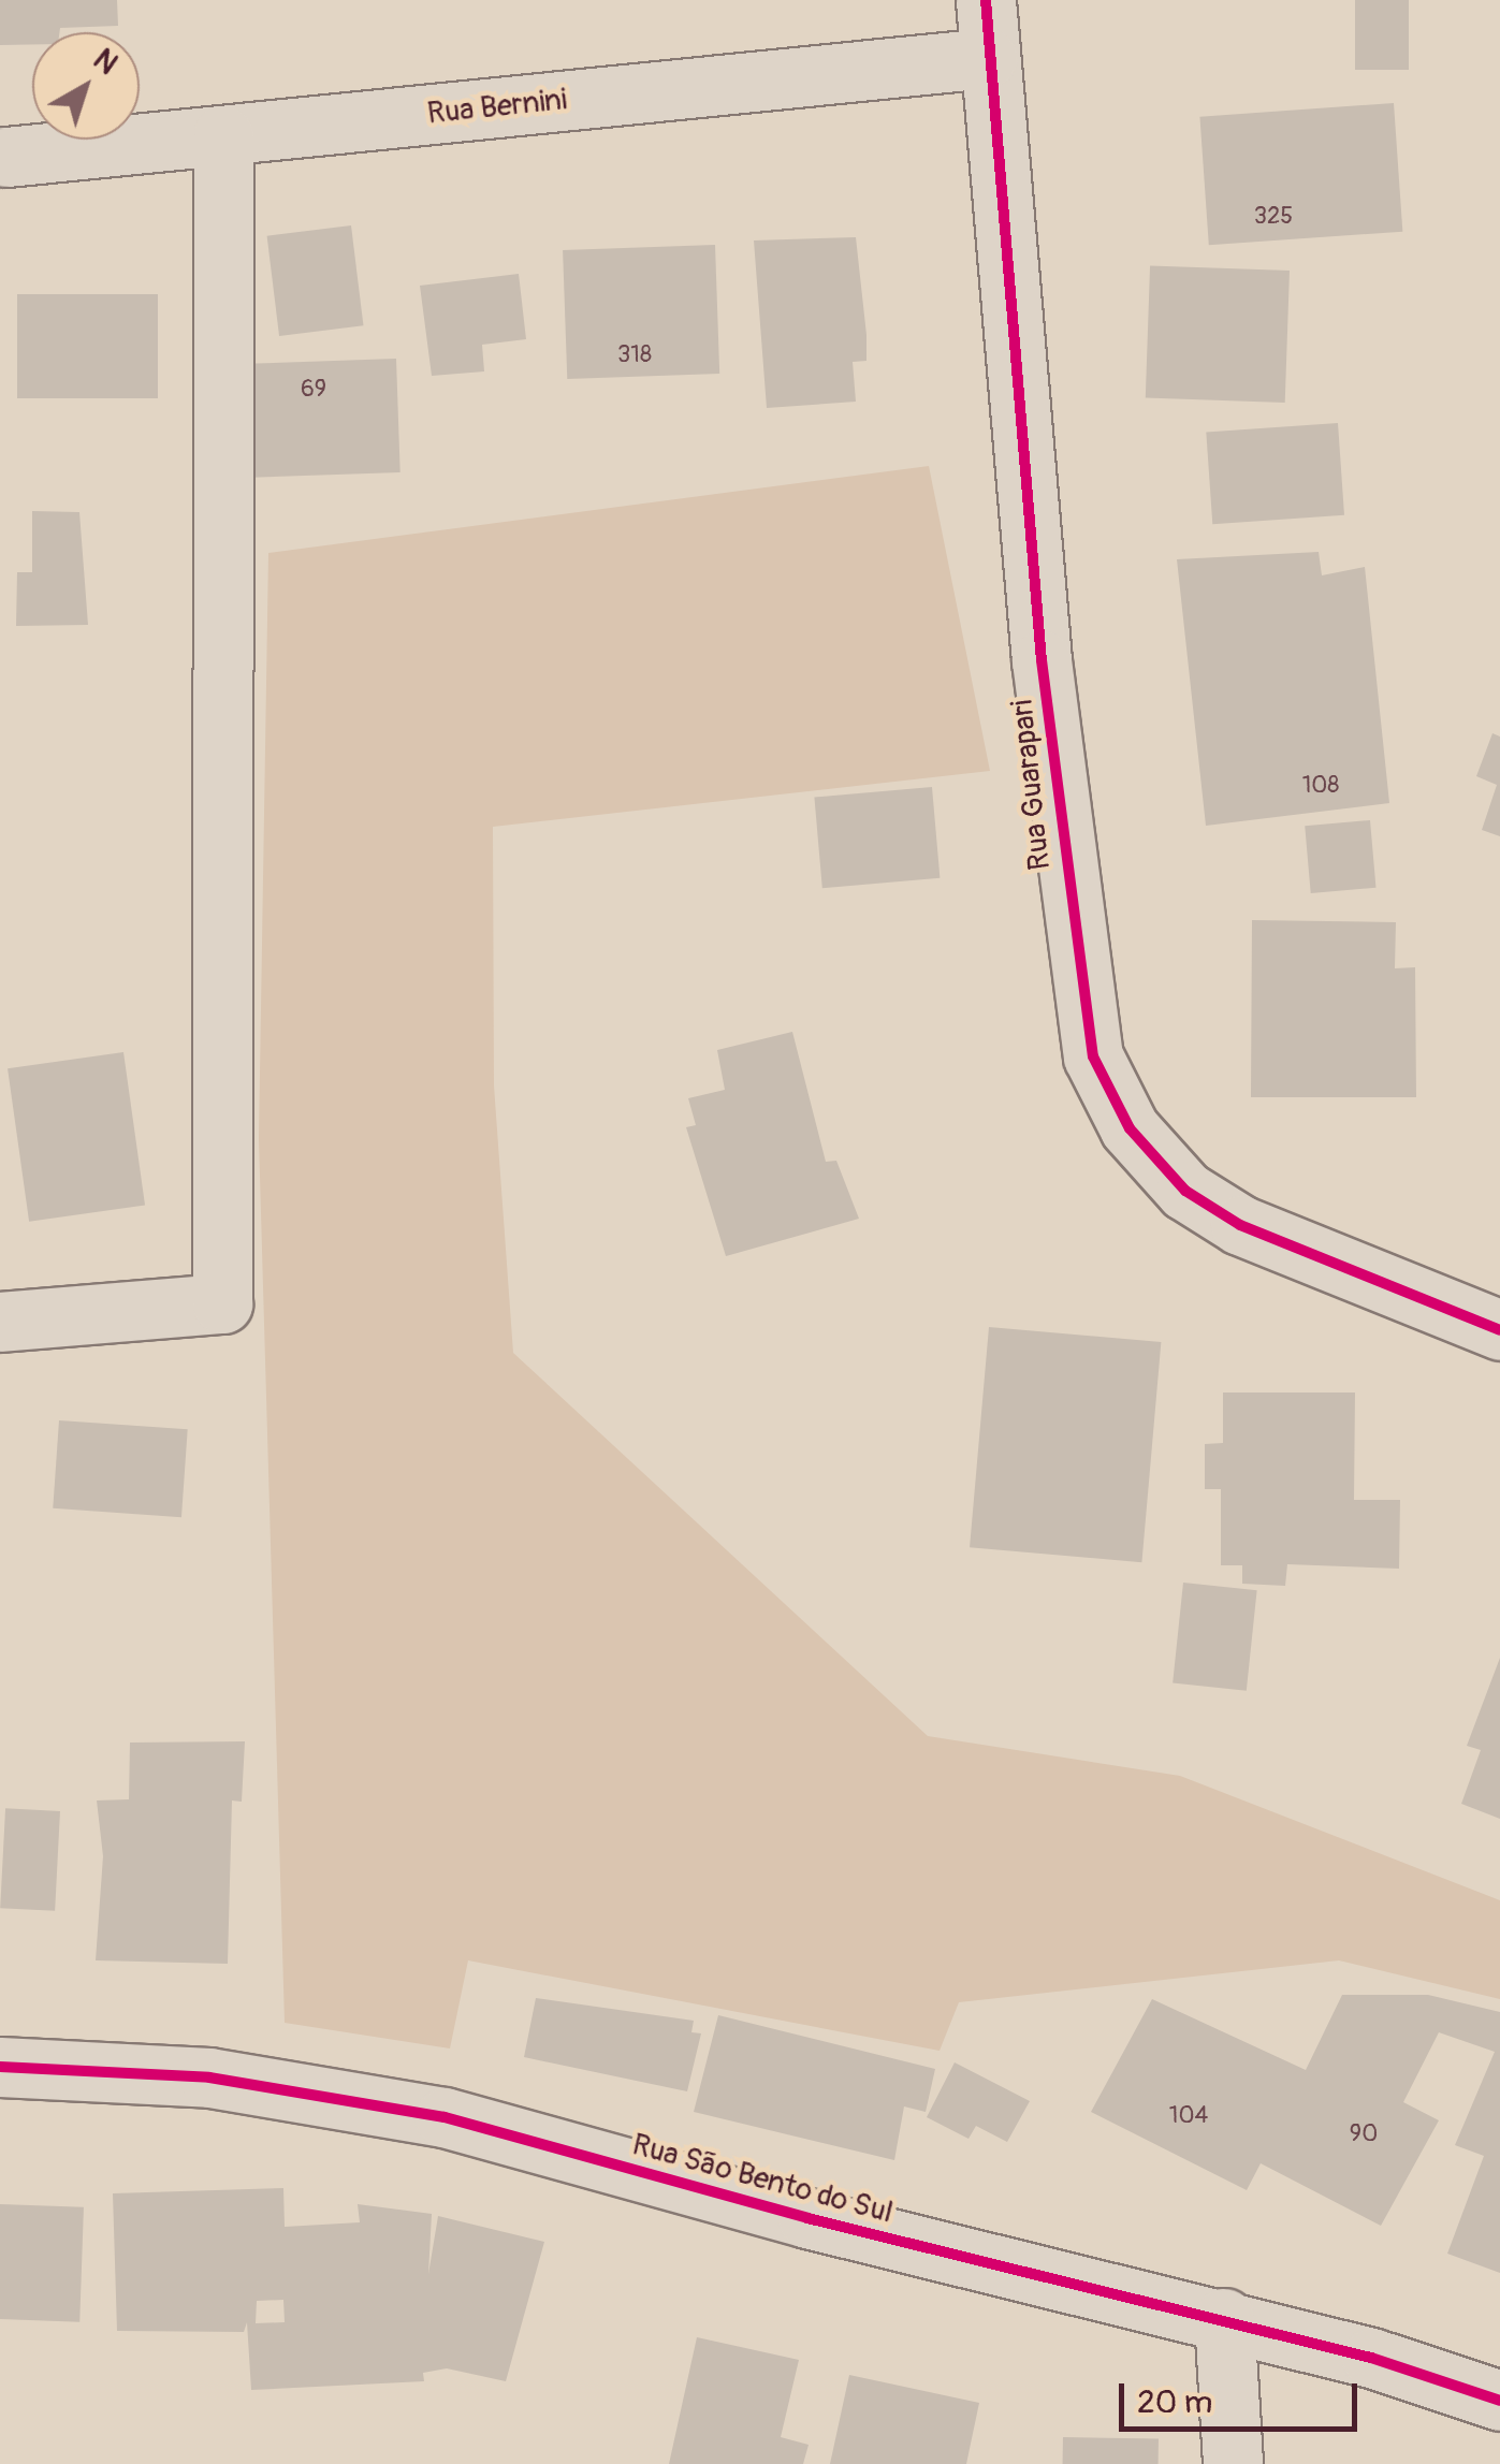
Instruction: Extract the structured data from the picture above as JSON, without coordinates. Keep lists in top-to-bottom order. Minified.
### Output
{"streets":{"street":["Rua Bernini","Rua Guarapari","Rua São Bento do Sul"]},"crossings":[["Rua Bernini","Rua Guarapari"]],"house_numbers":["325","318","69","108","104","90"],"scale_bar":"20 m","north":"top right"}
